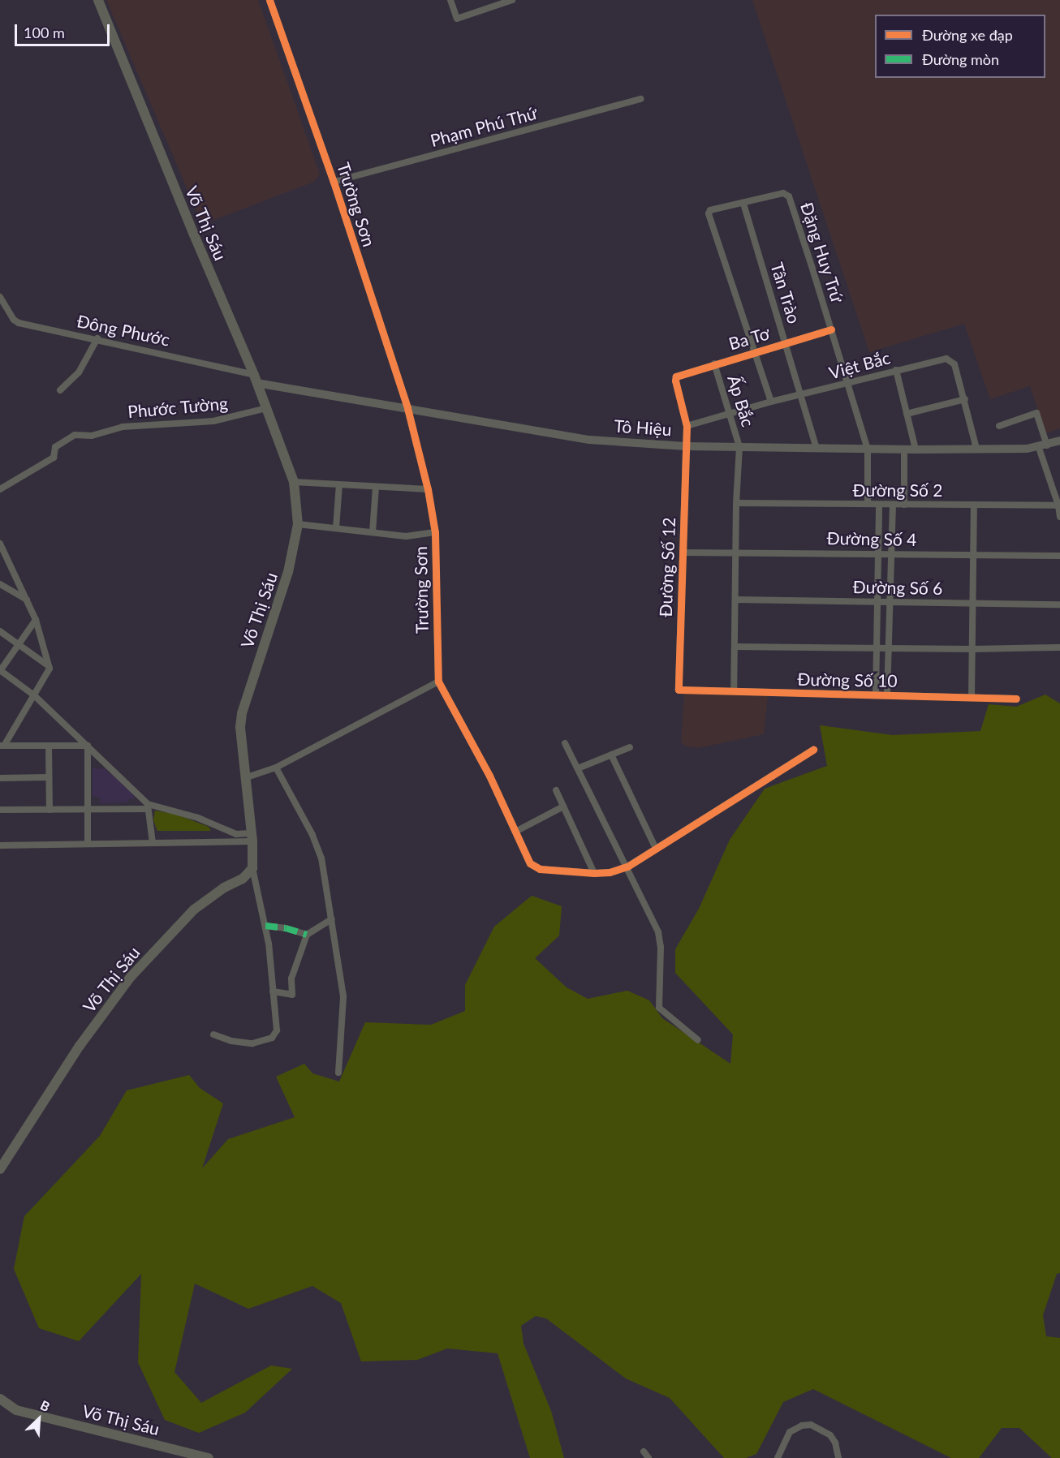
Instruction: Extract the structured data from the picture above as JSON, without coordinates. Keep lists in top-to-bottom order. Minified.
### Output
{"streets":{"main road":["Võ Thị Sáu"],"street":["Phạm Phú Thứ","Trường Sơn","Đặng Huy Trứ","Tân Trào","Đông Phước","Ba Tơ","Việt Bắc","Ấp Bắc","Phước Tường","Tô Hiệu","Đường Số 2","Đường Số 4","Đường Số 12","Đường Số 6","Đường Số 10"]},"crossings":[["Phạm Phú Thứ","Trường Sơn"],["Trường Sơn","Tô Hiệu"],["Võ Thị Sáu","Đông Phước"],["Võ Thị Sáu","Phước Tường"],["Võ Thị Sáu","Tô Hiệu"],["Đặng Huy Trứ","Tân Trào"],["Đặng Huy Trứ","Ba Tơ"],["Đặng Huy Trứ","Việt Bắc"],["Đặng Huy Trứ","Tô Hiệu"],["Đặng Huy Trứ","Đường Số 2"],["Tân Trào","Ba Tơ"],["Tân Trào","Việt Bắc"],["Tân Trào","Tô Hiệu"],["Đông Phước","Tô Hiệu"],["Ba Tơ","Ấp Bắc"],["Ba Tơ","Đường Số 12"],["Việt Bắc","Ấp Bắc"],["Việt Bắc","Tô Hiệu"],["Việt Bắc","Đường Số 12"],["Ấp Bắc","Tô Hiệu"],["Ấp Bắc","Đường Số 2"],["Ấp Bắc","Đường Số 4"],["Ấp Bắc","Đường Số 6"],["Ấp Bắc","Đường Số 10"],["Tô Hiệu","Đường Số 12"],["Đường Số 4","Đường Số 12"],["Đường Số 12","Đường Số 10"]],"legend":["Đường xe đạp","Đường mòn"],"scale_bar":"100 m","north":"top right"}
